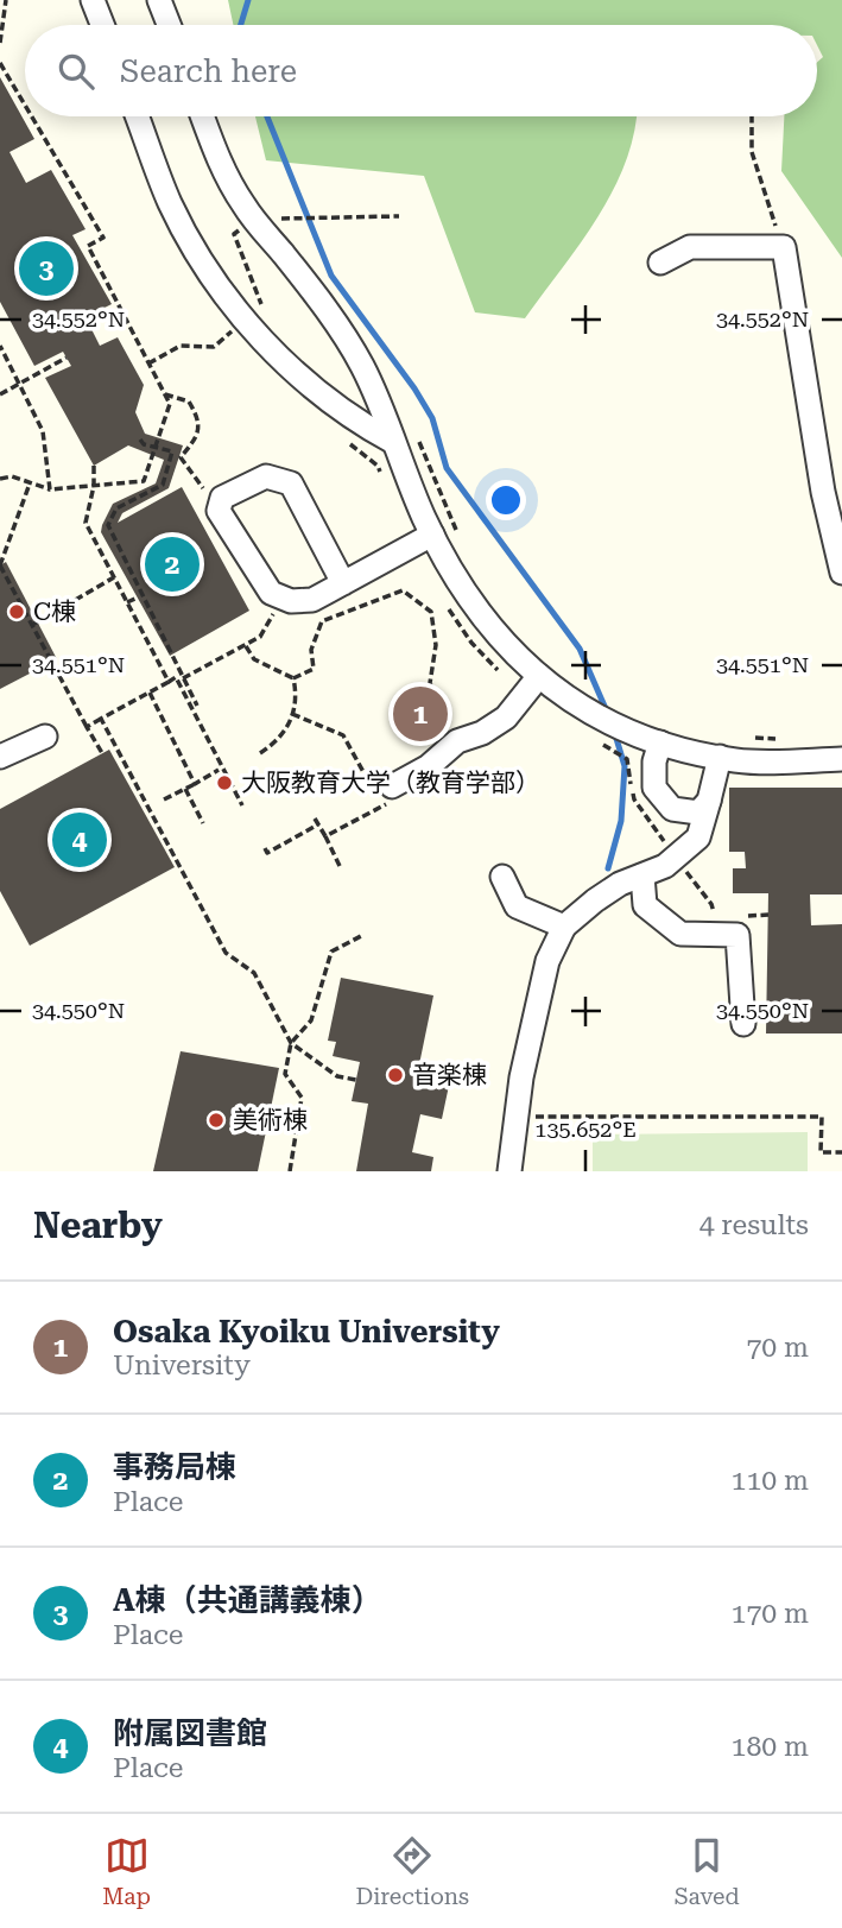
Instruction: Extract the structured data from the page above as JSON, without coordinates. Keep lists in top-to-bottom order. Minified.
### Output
{"places":["C棟","大阪教育大学（教育学部）","音楽棟","美術棟"],"page":{"search":"Search here","pins":["3","2","1","4"],"heading":["Nearby","4 results"],"list":[{"mark":"1","name":"Osaka Kyoiku University","note":"University","value":"70 m"},{"mark":"2","name":"事務局棟","note":"Place","value":"110 m"},{"mark":"3","name":"A棟（共通講義棟）","note":"Place","value":"170 m"},{"mark":"4","name":"附属図書館","note":"Place","value":"180 m"}],"nav":["Map","Directions","Saved"]},"coordinates":["34.552°N","34.551°N","34.550°N","135.652°E"]}
